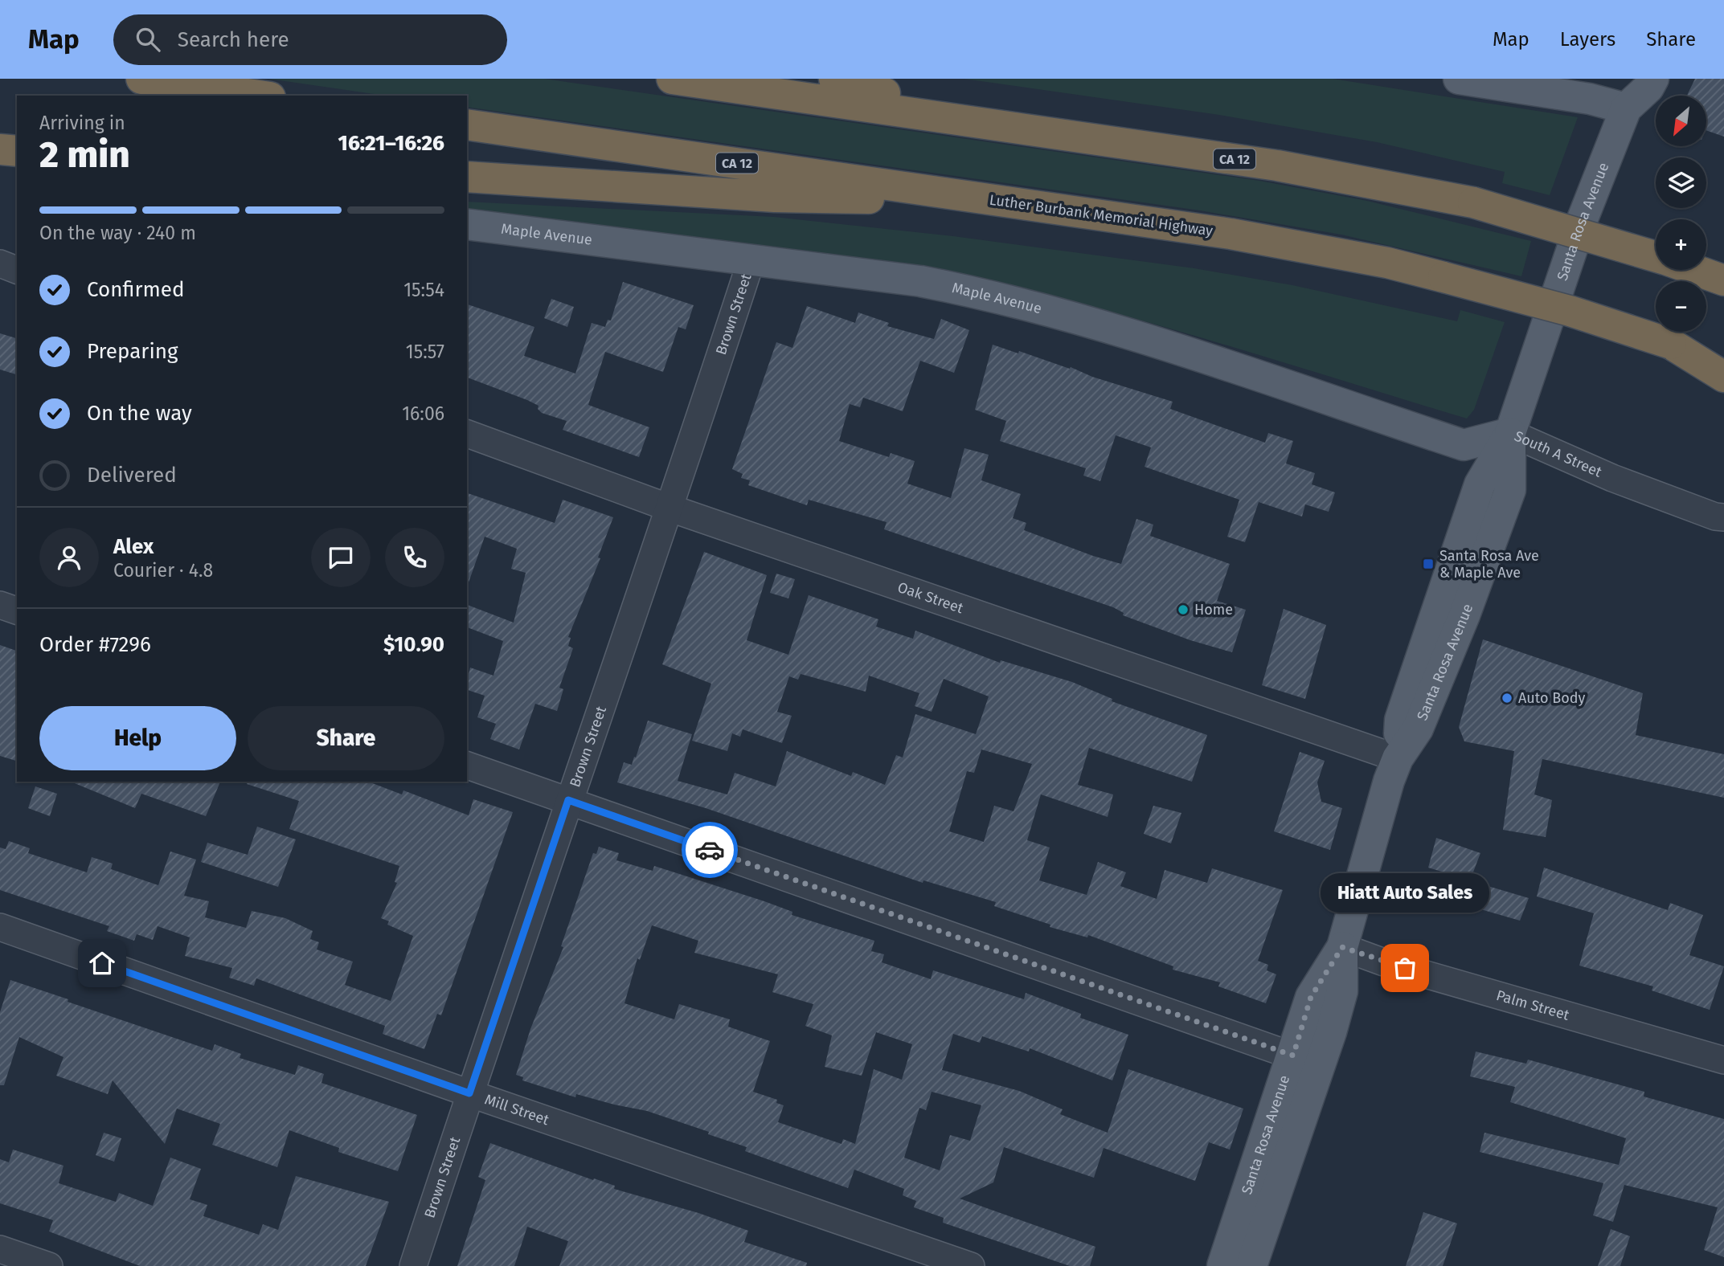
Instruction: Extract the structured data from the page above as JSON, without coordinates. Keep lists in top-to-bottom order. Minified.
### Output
{"streets":{"highway":["CA 12","Luther Burbank Memorial Highway"],"main road":["Santa Rosa Avenue","Maple Avenue"],"street":["Brown Street","South A Street","Oak Street","Palm Street","Mill Street"]},"crossings":[["Santa Rosa Avenue","Maple Avenue"],["Santa Rosa Avenue","South A Street"],["Santa Rosa Avenue","Oak Street"],["Santa Rosa Avenue","Palm Street"],["Maple Avenue","Brown Street"],["Maple Avenue","South A Street"],["Brown Street","Oak Street"],["Brown Street","Mill Street"]],"places":{"transit":["Santa Rosa Ave & Maple Ave"],"other":["Home","Auto Body","Hiatt Auto Sales"]},"north":"bottom left","page":{"header":"Map","search":"Search here","nav":["Map","Layers","Share"],"map_buttons":["+","−"],"heading":["2 min","Arriving in","16:21–16:26"],"panel":["Alex","Courier · 4.8","Order #7296","$10.90"],"bar":"On the way · 240 m","list":[["Confirmed","15:54"],["Preparing","15:57"],["On the way","16:06"],"Delivered"],"buttons":["Help","Share"],"bubble":"Hiatt Auto Sales"}}
